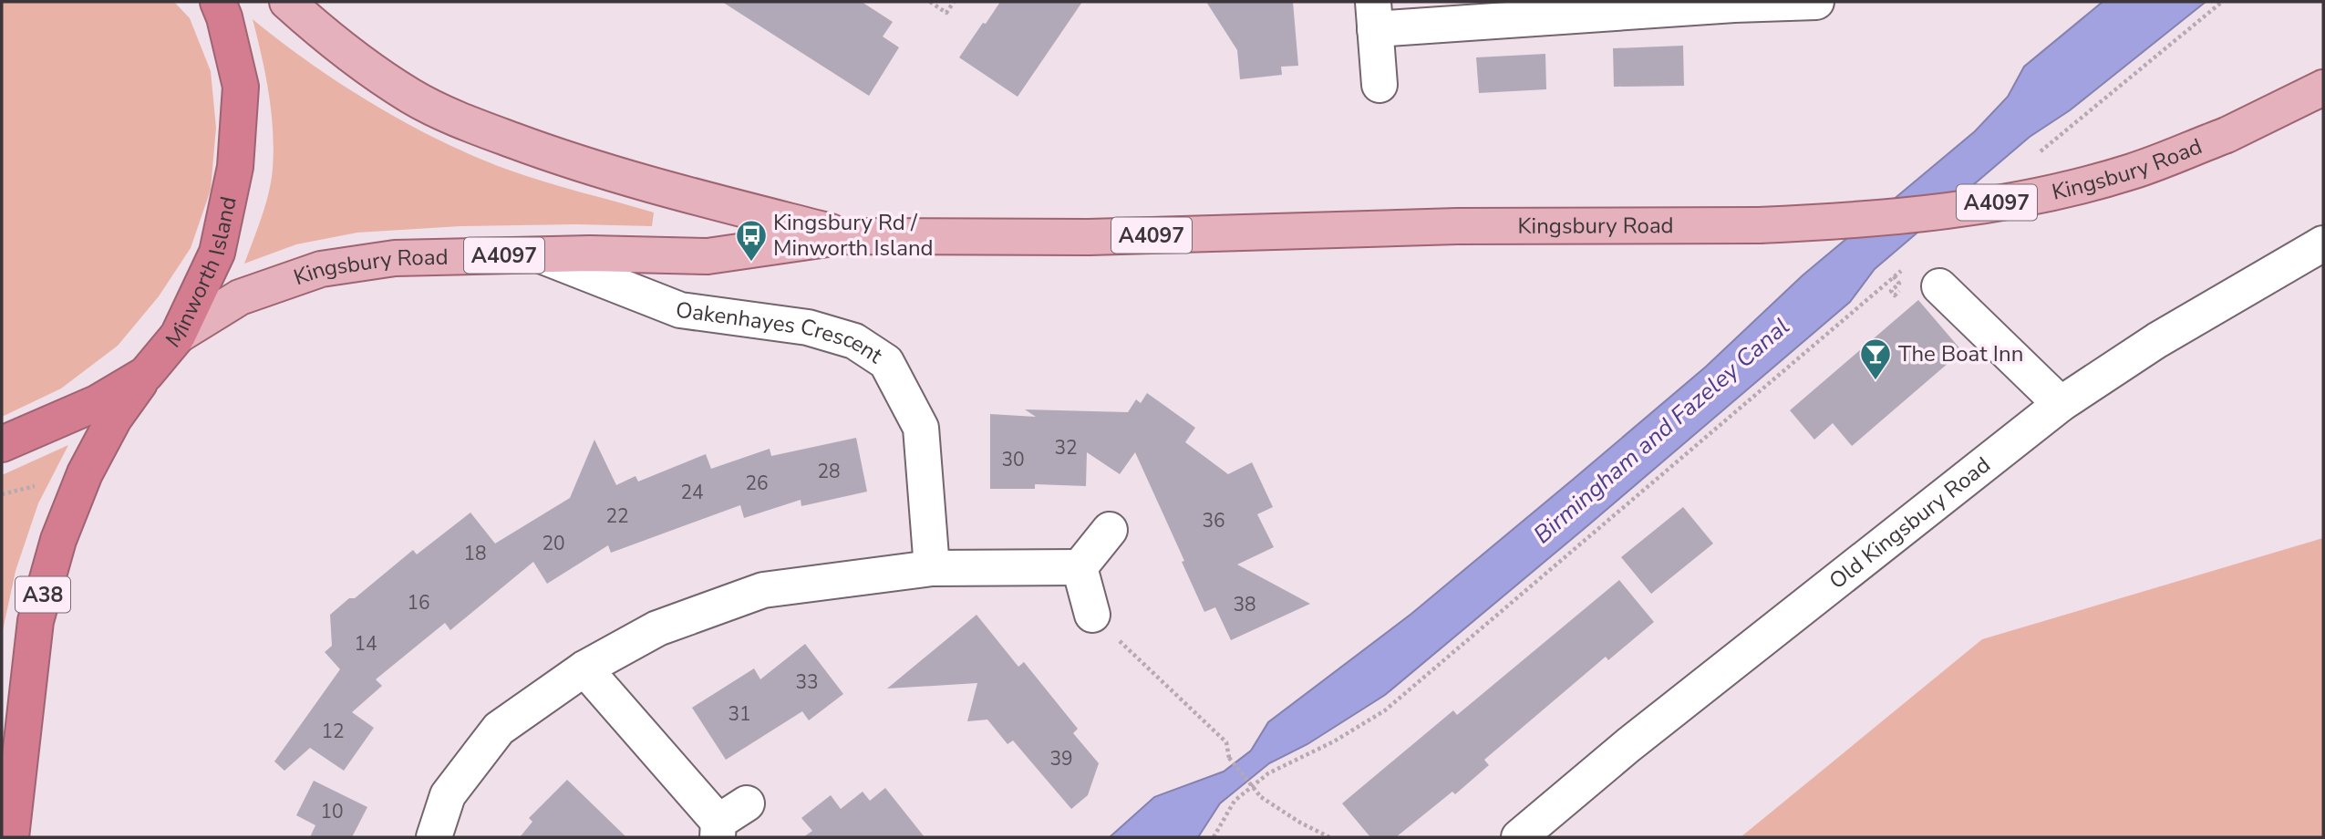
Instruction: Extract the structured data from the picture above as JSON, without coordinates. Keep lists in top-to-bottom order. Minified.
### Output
{"streets":{"highway":["Minworth Island","A38"],"main road":["Kingsbury Road","A4097"],"street":["Oakenhayes Crescent","Old Kingsbury Road"]},"crossings":[["Kingsbury Road","Minworth Island"],["Kingsbury Road","Oakenhayes Crescent"],["Minworth Island","A38"]],"water":["Birmingham and Fazeley Canal"],"places":{"bus stop":["Kingsbury Rd / Minworth Island"],"bar":["The Boat Inn"]},"house_numbers":["32","30","28","26","24","22","36","20","18","16","38","14","33","31","12","39","10"]}
